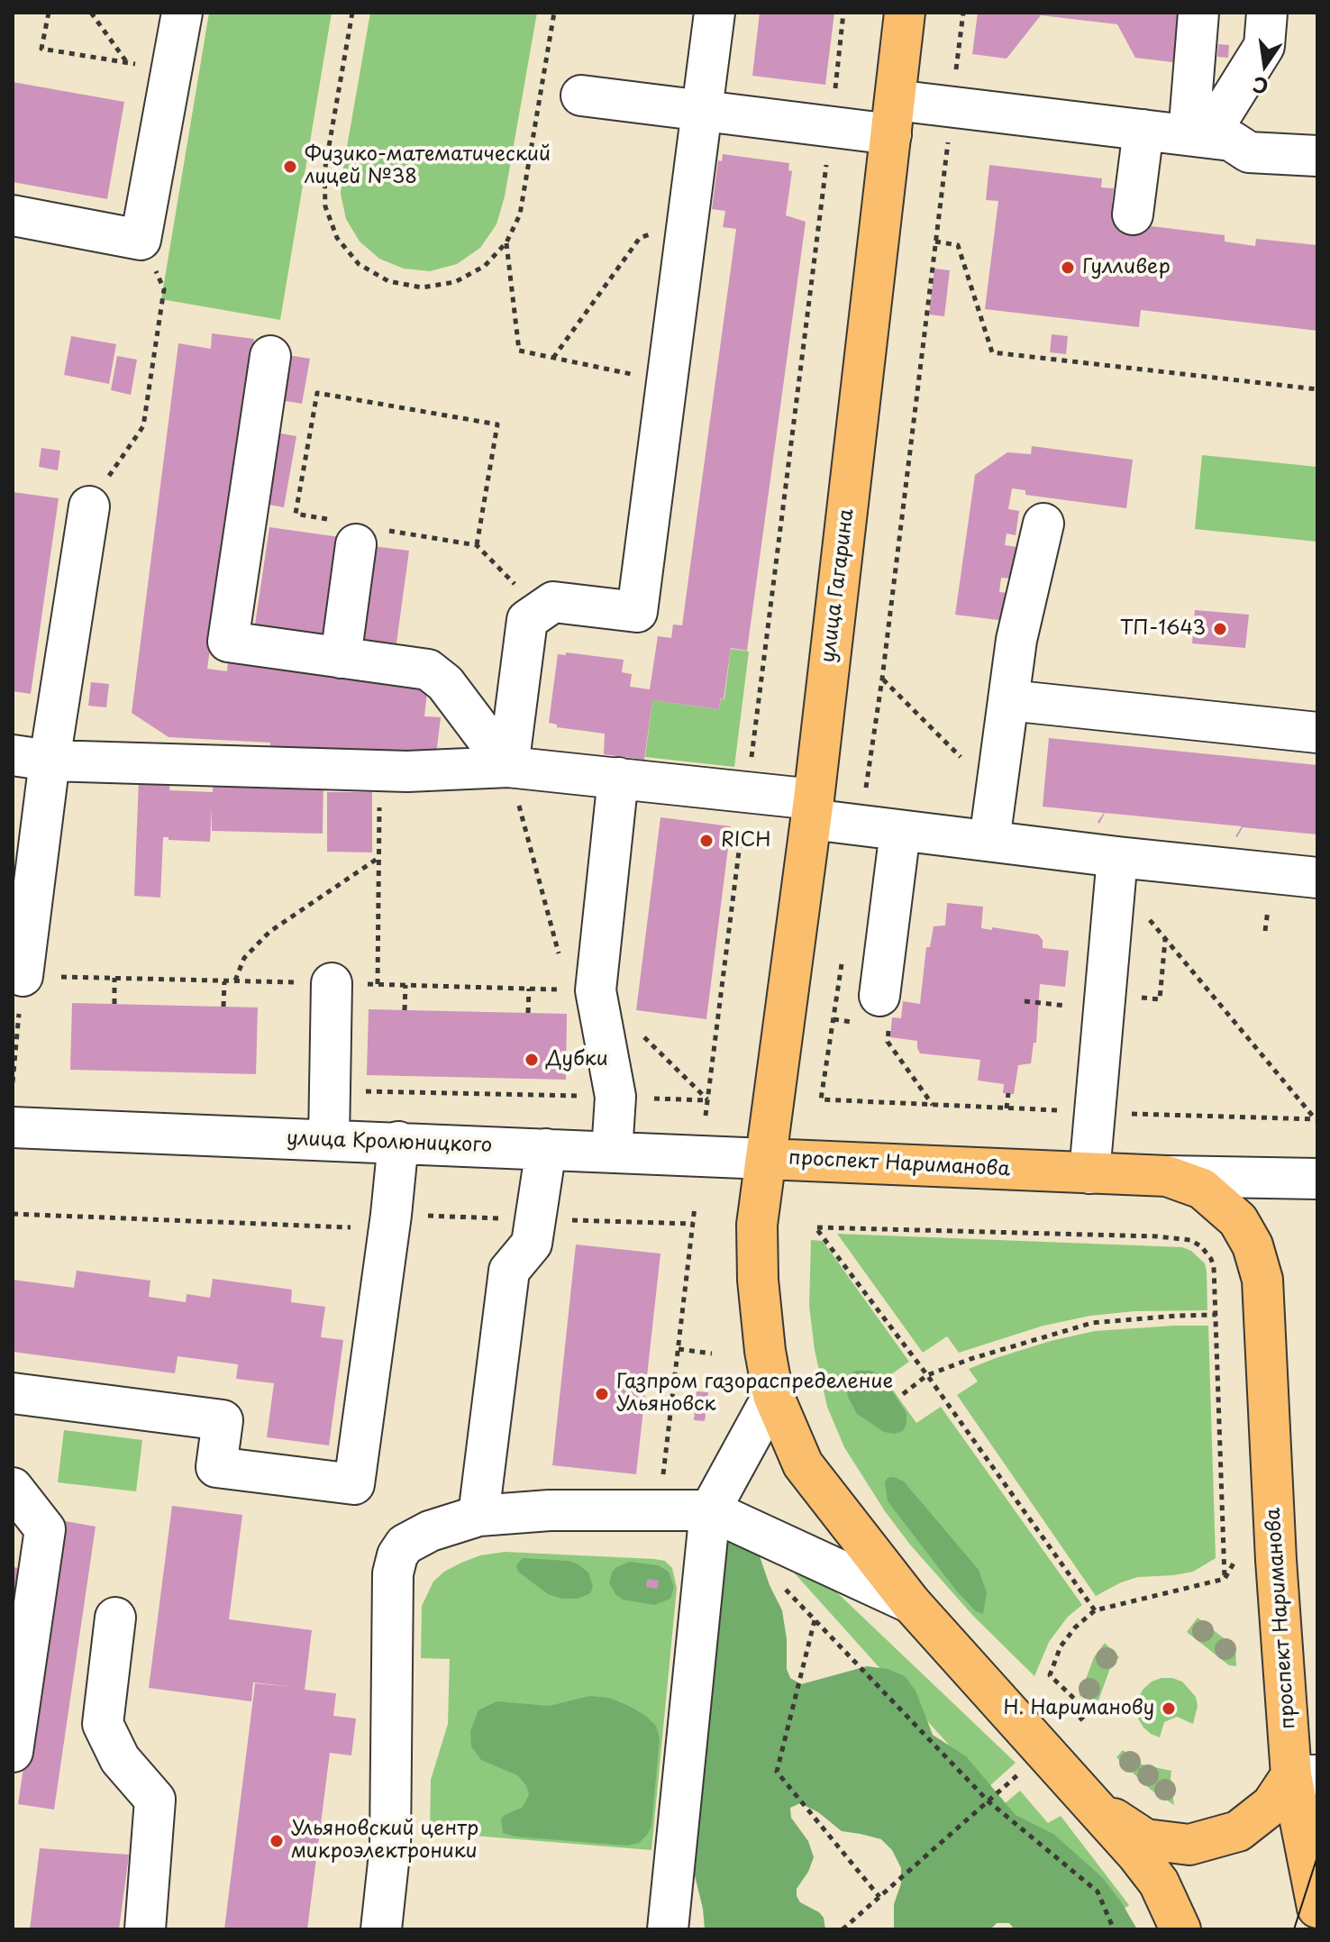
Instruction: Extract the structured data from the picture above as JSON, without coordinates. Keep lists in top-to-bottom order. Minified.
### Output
{"streets":{"main road":["улица Гагарина","проспект Нариманова"],"street":["улица Кролюницкого"]},"crossings":[["улица Гагарина","улица Кролюницкого"],["улица Гагарина","проспект Нариманова"],["улица Кролюницкого","проспект Нариманова"]],"places":["Физико-математический лицей №38","Гулливер","ТП-1643","RICH","Дубки","Газпром газораспределение Ульяновск","Н. Нариманову","Ульяновский центр микроэлектроники"],"north":"bottom"}
